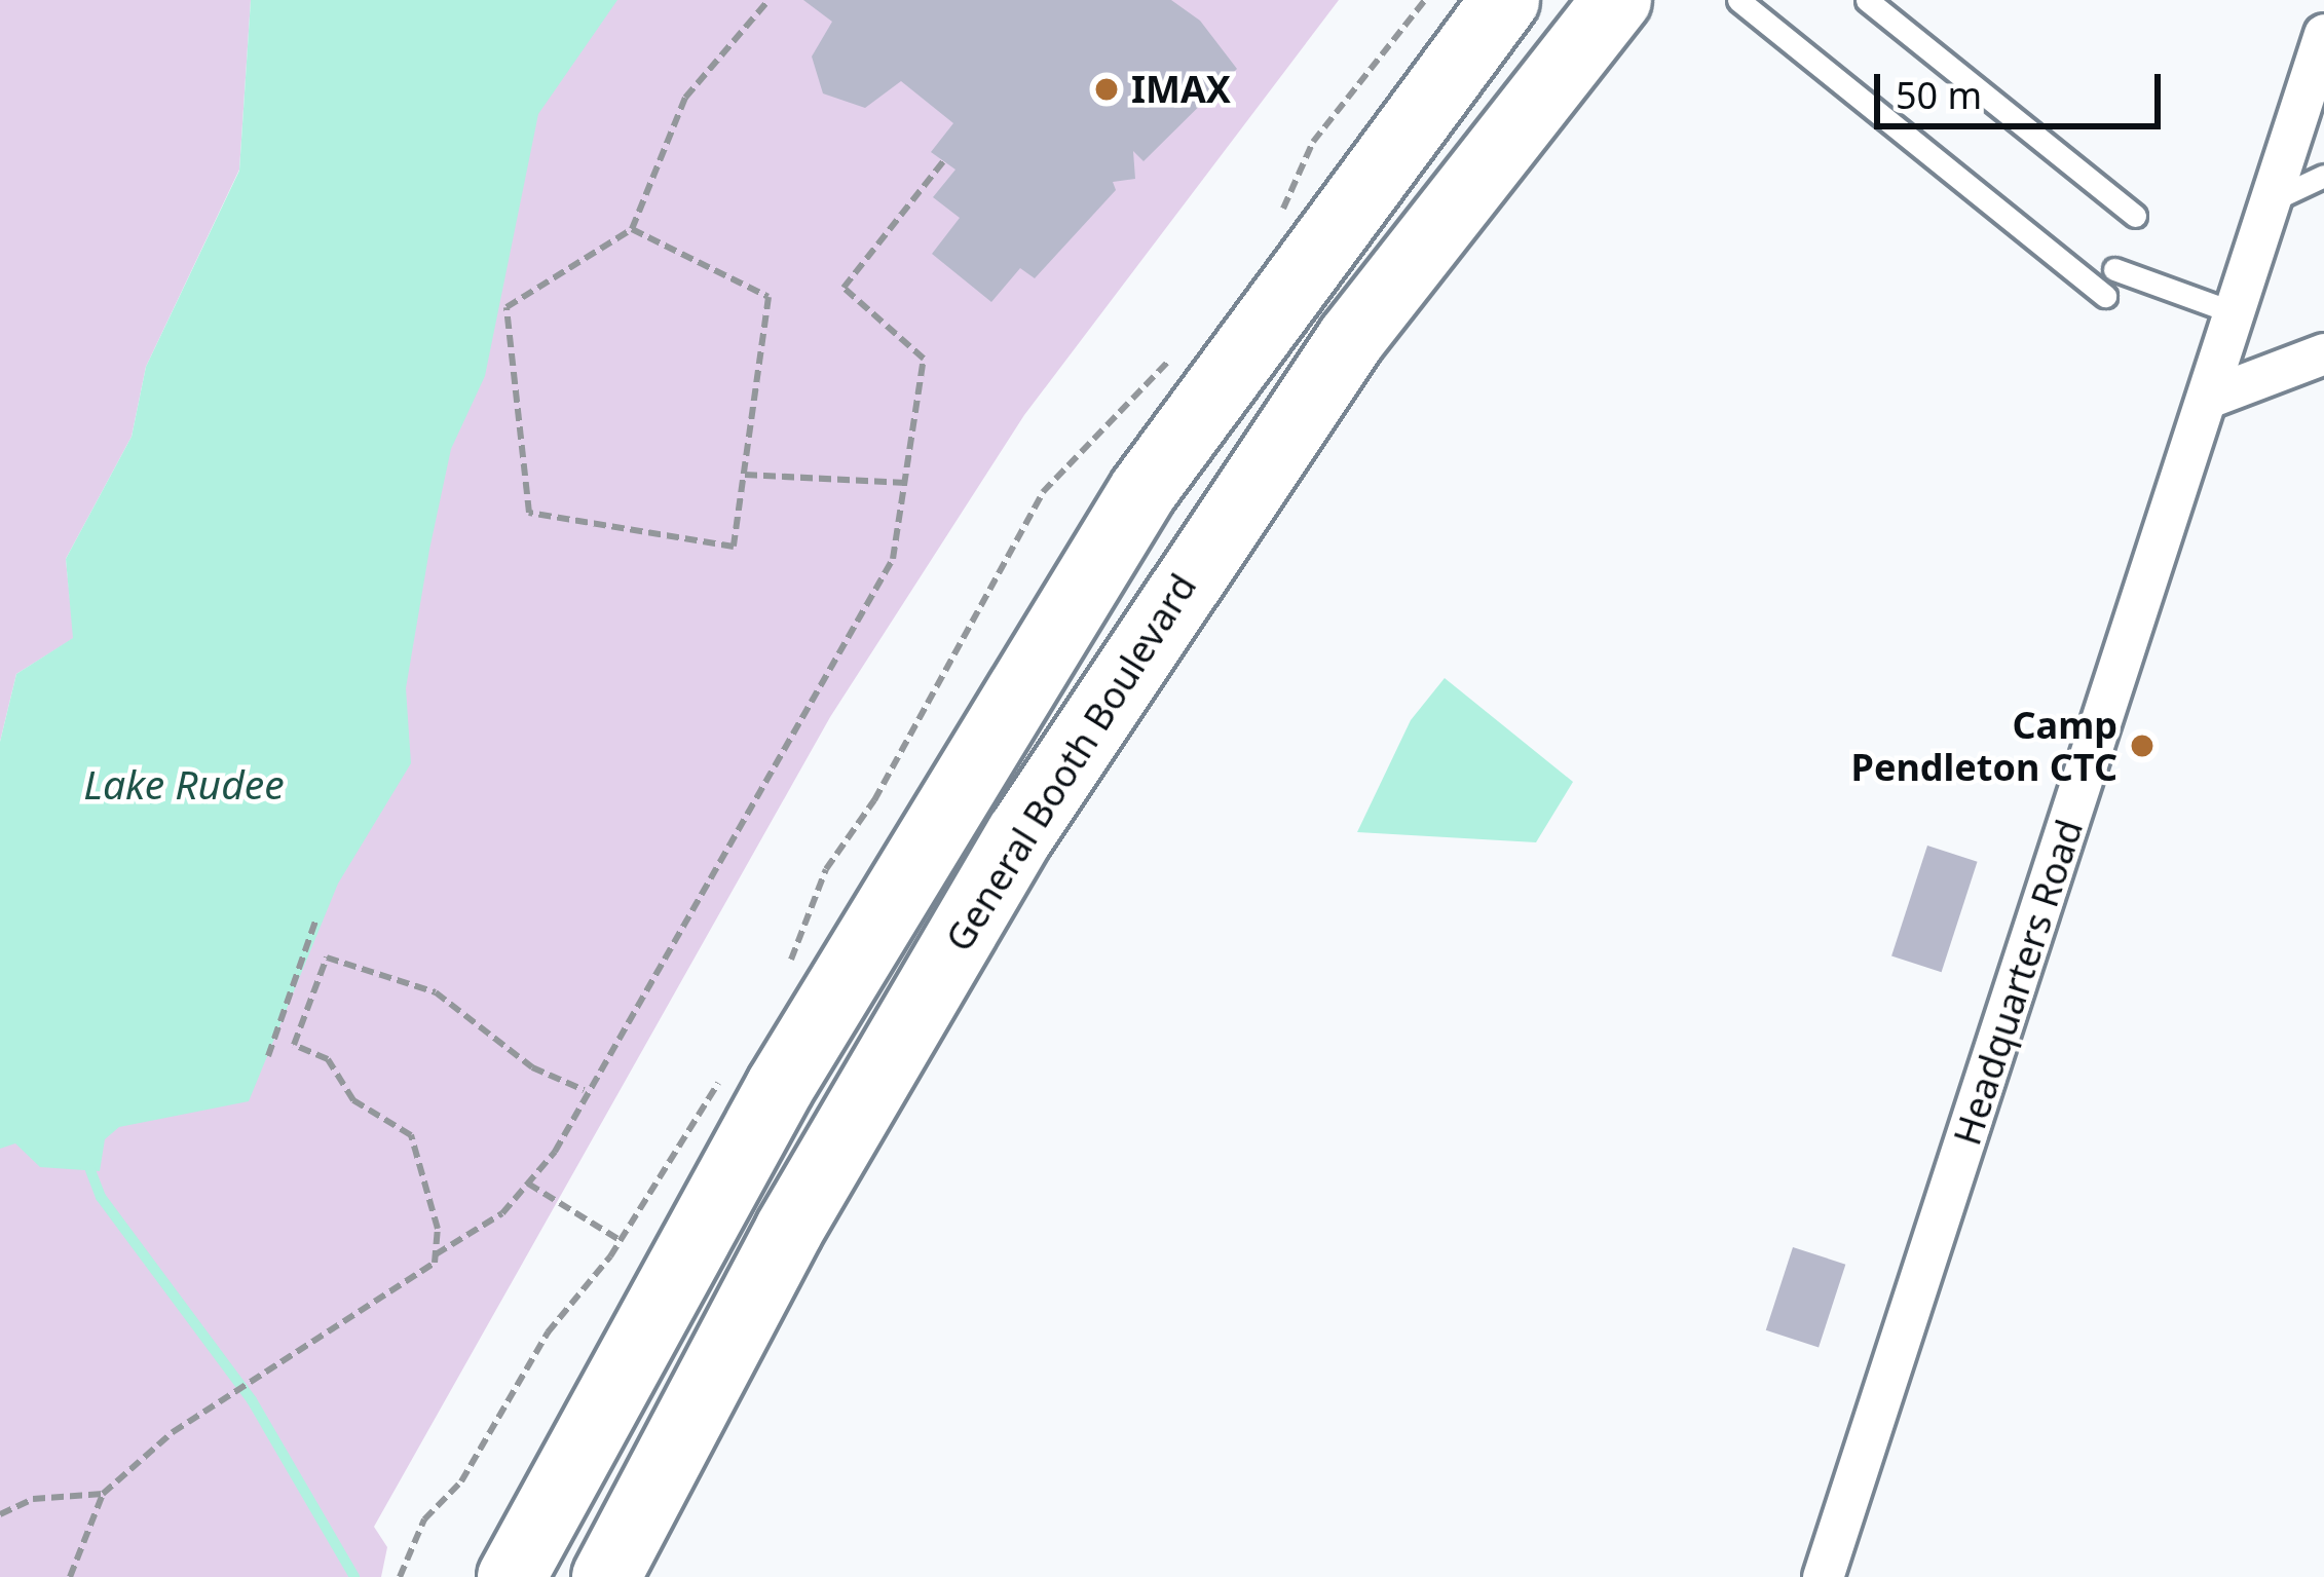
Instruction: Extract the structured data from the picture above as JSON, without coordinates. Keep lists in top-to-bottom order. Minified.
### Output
{"streets":{"highway":["General Booth Boulevard"],"street":["Headquarters Road"]},"water":["Lake Rudee"],"places":["IMAX","Camp Pendleton CTC"],"scale_bar":"50 m"}
